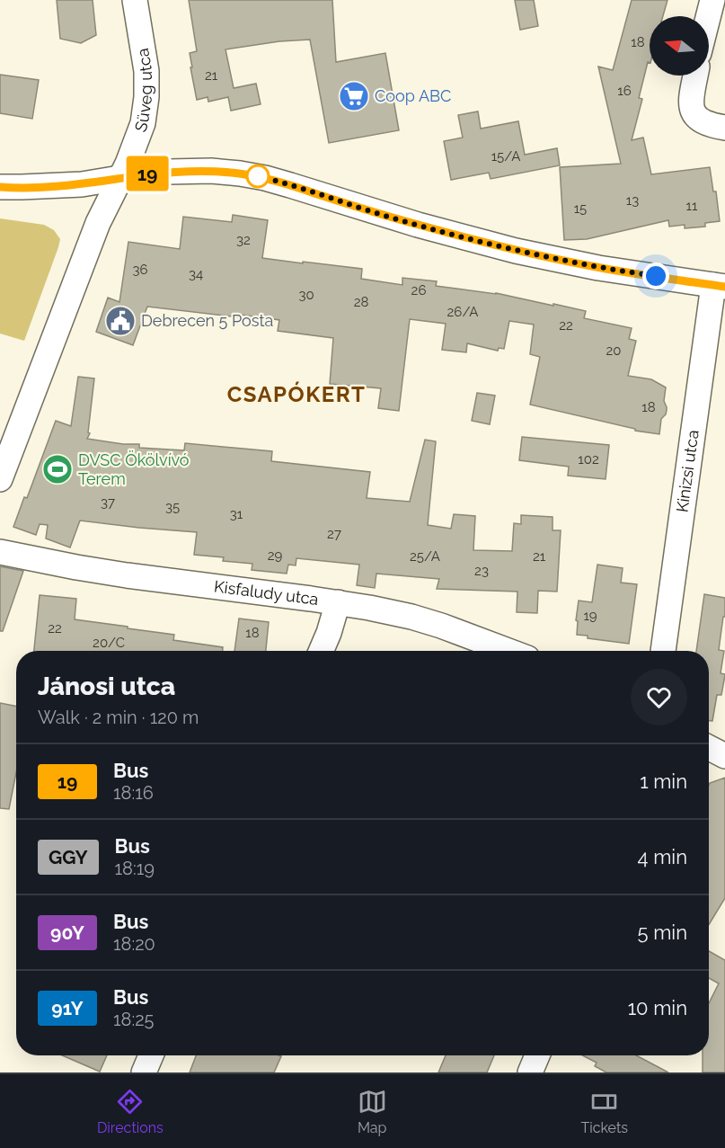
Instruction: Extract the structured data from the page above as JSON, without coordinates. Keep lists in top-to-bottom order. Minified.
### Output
{"streets":{"street":["Süveg utca","Kinizsi utca","Kisfaludy utca"]},"districts":["CSAPÓKERT"],"places":{"supermarket":["Coop ABC"],"public building":["Debrecen 5 Posta"],"sports":["DVSC Ökölvívó Terem"]},"lines":["bus line 19"],"house_numbers":["18","21","16","15/A","13","11","15","32","36","34","26","30","28","26/A","22","20","18","102","37","35","31","27","29","25/A","21","23","19","22","18","20/C"],"north":"left","page":{"on_map":"19","heading":["Jánosi utca","Walk · 2 min · 120 m"],"list":[{"mark":"19","name":"Bus","note":"18:16","value":"1 min"},{"mark":"GGY","name":"Bus","note":"18:19","value":"4 min"},{"mark":"90Y","name":"Bus","note":"18:20","value":"5 min"},{"mark":"91Y","name":"Bus","note":"18:25","value":"10 min"}],"tabs":["Directions","Map","Tickets"]}}
